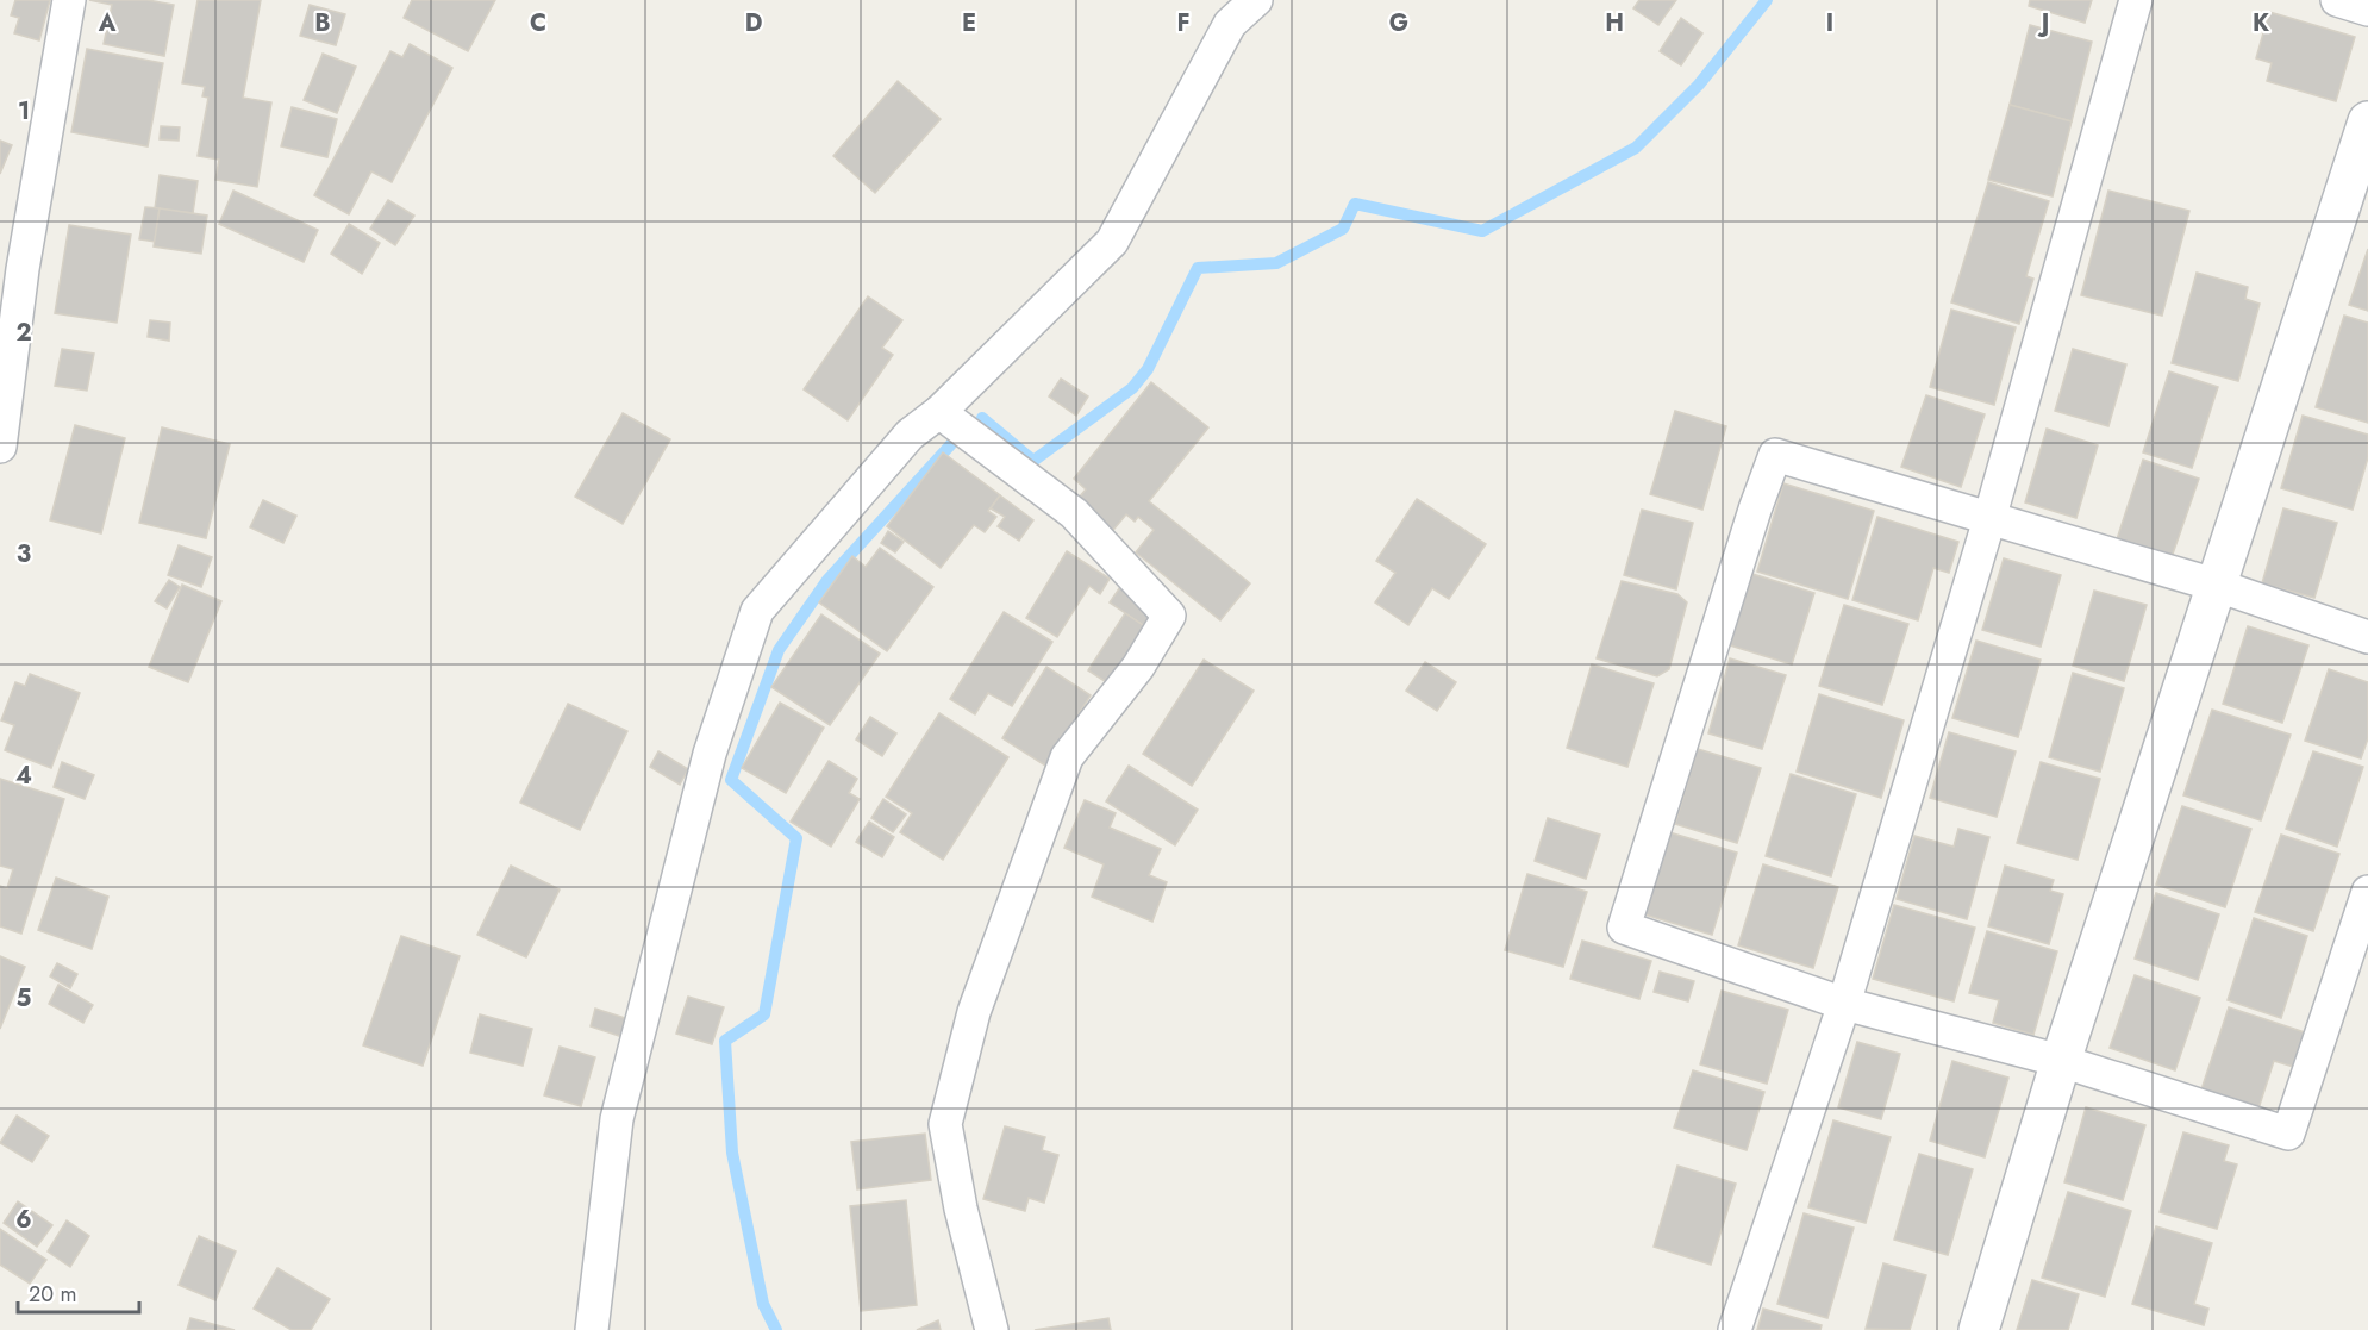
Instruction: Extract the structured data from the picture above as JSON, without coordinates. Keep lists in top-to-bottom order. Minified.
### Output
{"scale_bar":"20 m","grid":{"columns":["A","B","C","D","E","F","G","H","I","J","K"],"rows":["1","2","3","4","5","6"]}}
